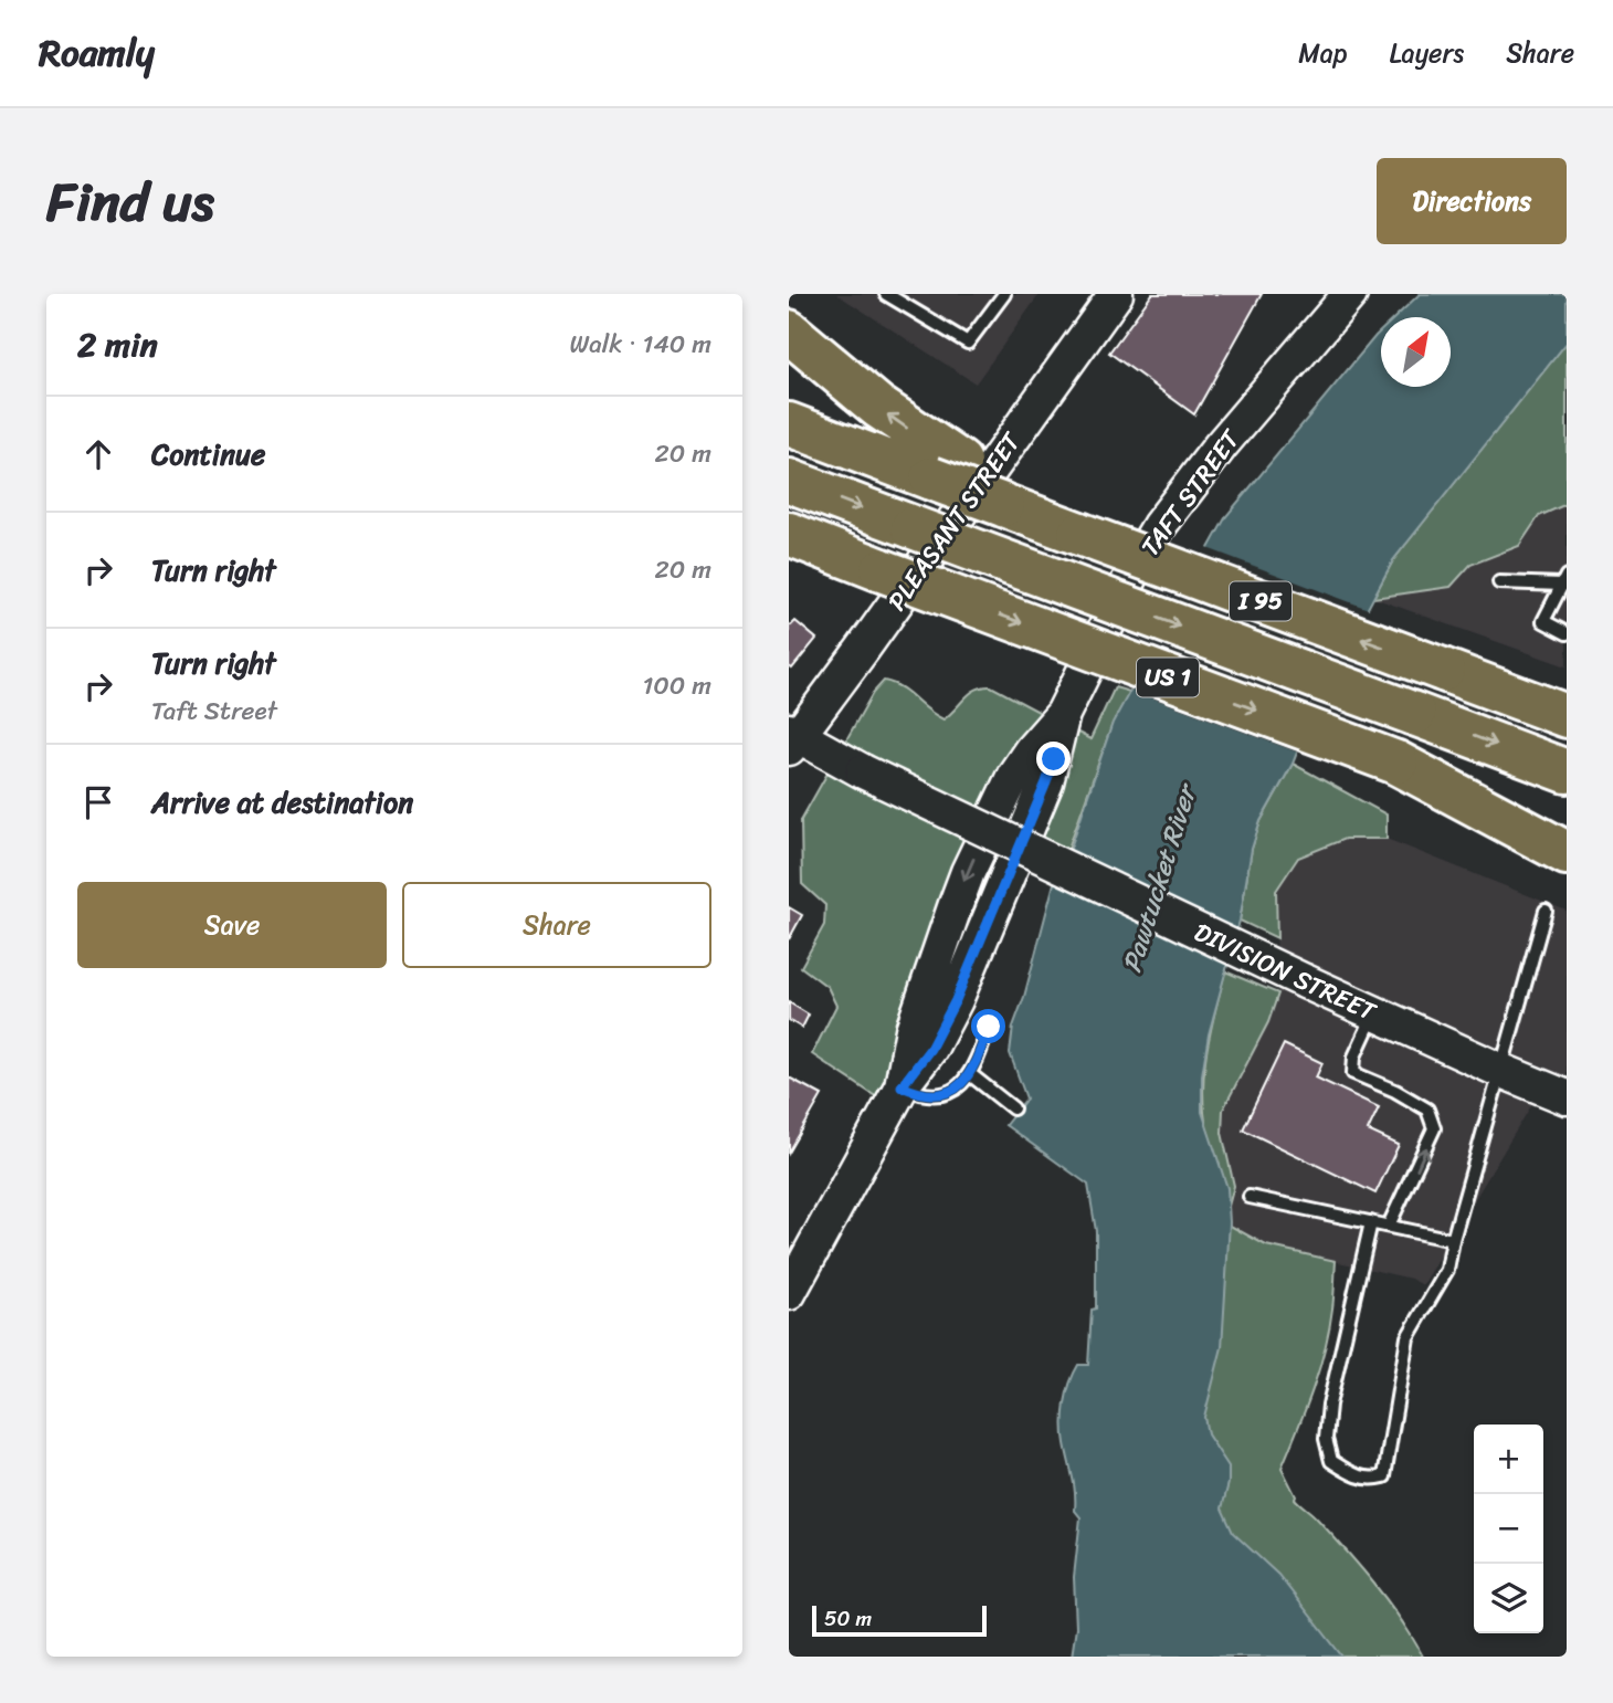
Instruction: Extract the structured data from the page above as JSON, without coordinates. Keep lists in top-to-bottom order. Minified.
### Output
{"streets":{"highway":["I 95","US 1"],"street":["TAFT STREET","PLEASANT STREET","DIVISION STREET"]},"crossings":[["PLEASANT STREET","DIVISION STREET"]],"water":["Pawtucket River"],"scale_bar":"50 m","north":"top right","page":{"header":"Roamly","nav":["Map","Layers","Share"],"title":"Find us","buttons":["Directions",["Save","Share"]],"heading":["2 min","Walk · 140 m"],"list":[["Continue","20 m"],["Turn right","20 m"],["Turn right","Taft Street","100 m"],"Arrive at destination"],"map_buttons":["+","−"],"scale":"50 m"}}
